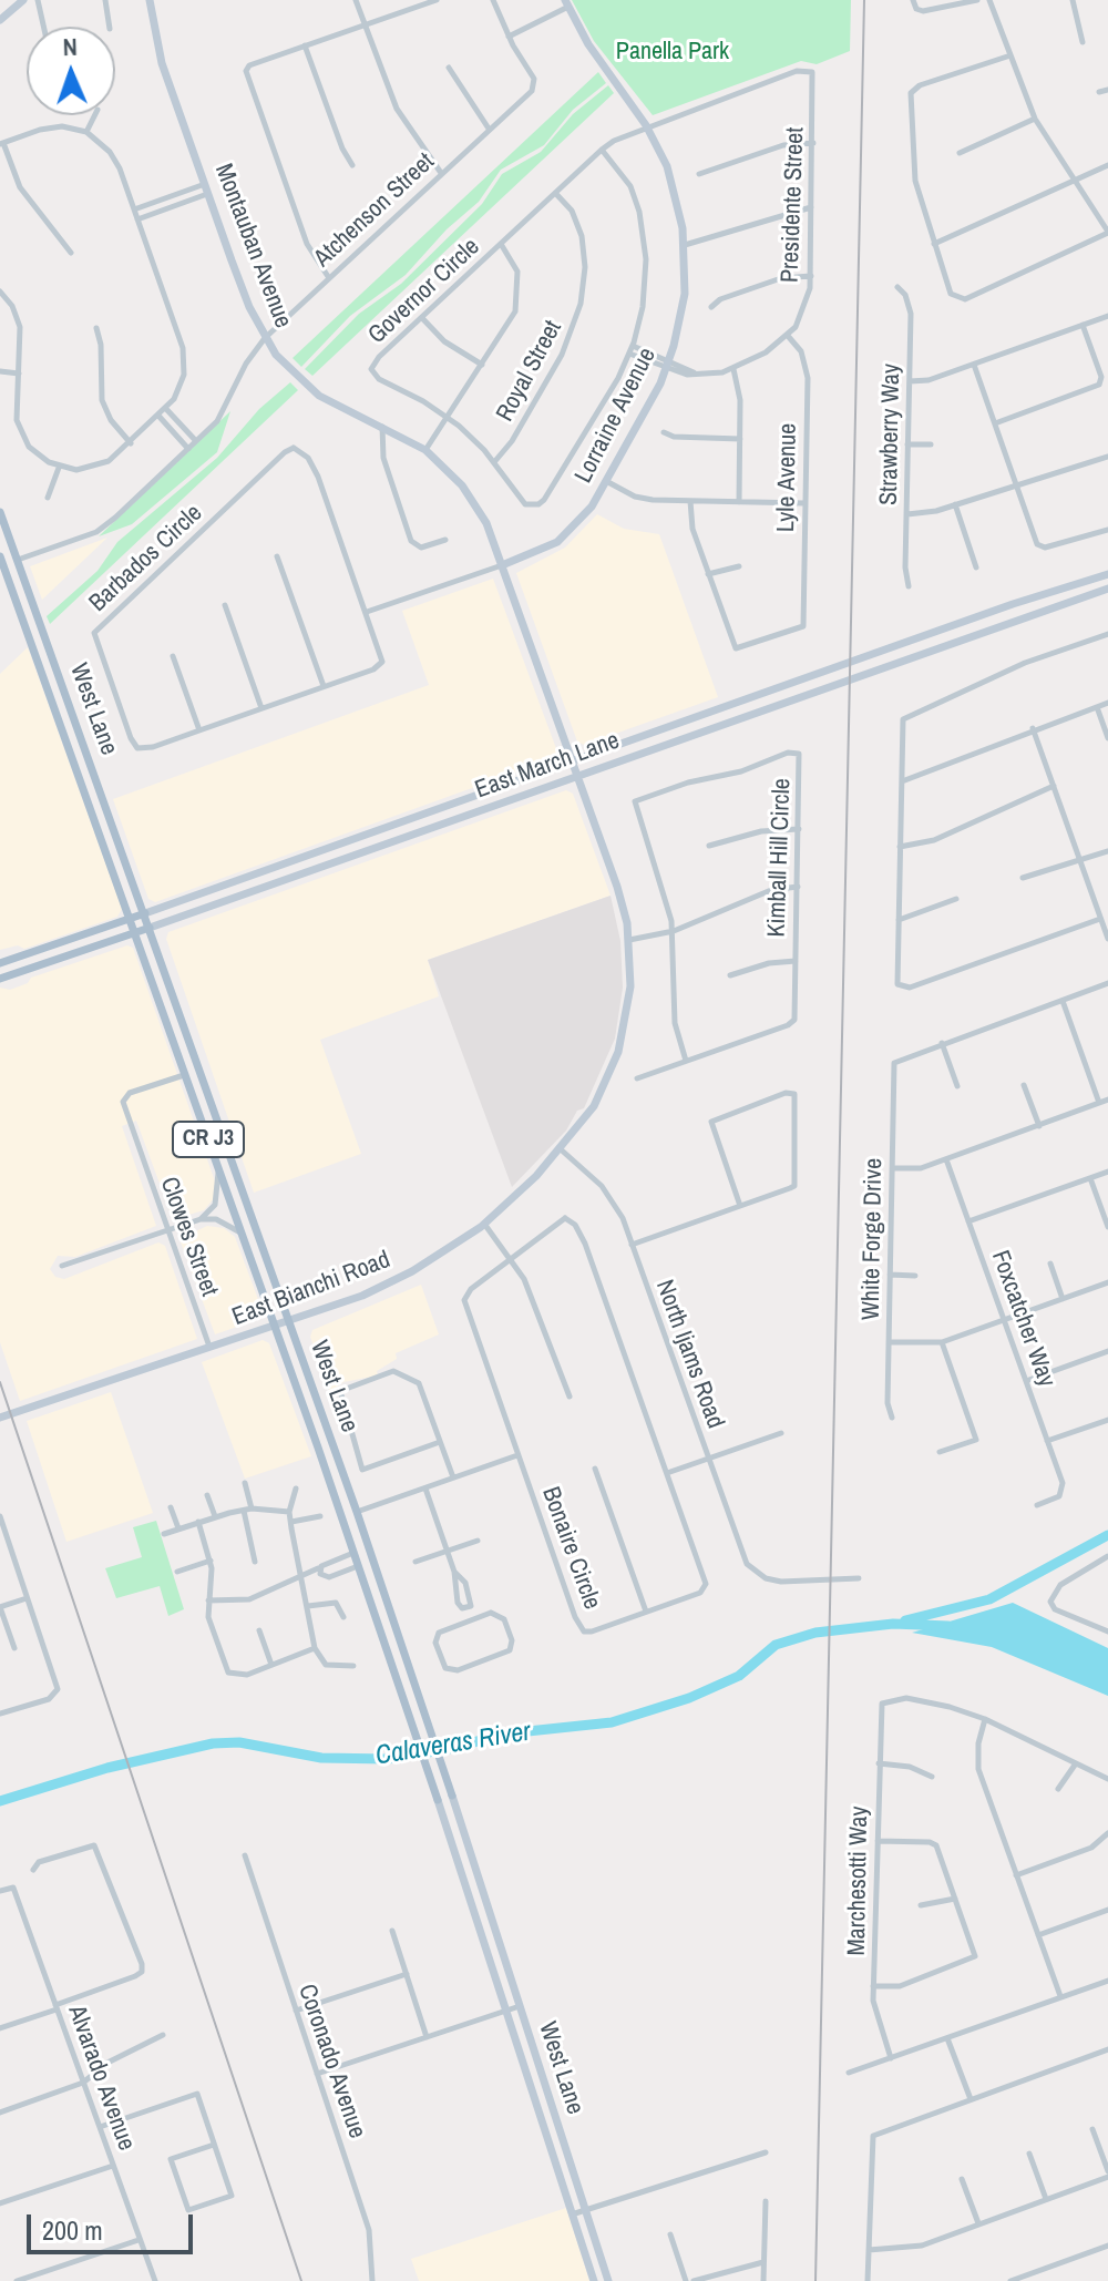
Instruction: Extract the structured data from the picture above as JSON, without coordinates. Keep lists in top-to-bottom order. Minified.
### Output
{"streets":{"main road":["Montauban Avenue","Lorraine Avenue","West Lane","East March Lane","CR J3","East Bianchi Road"],"street":["Presidente Street","Atchenson Street","Governor Circle","Royal Street","Strawberry Way","Lyle Avenue","Barbados Circle","Kimball Hill Circle","Clowes Street","White Forge Drive","Foxcatcher Way","North Ijams Road","Bonaire Circle","Marchesotti Way","Coronado Avenue","Alvarado Avenue"]},"crossings":[["Presidente Street","Lorraine Avenue"],["Presidente Street","Lyle Avenue"],["Atchenson Street","Montauban Avenue"],["Atchenson Street","West Lane"],["Montauban Avenue","Lorraine Avenue"],["Montauban Avenue","East March Lane"],["Montauban Avenue","East Bianchi Road"],["Governor Circle","Royal Street"],["West Lane","East March Lane"],["West Lane","Clowes Street"],["West Lane","East Bianchi Road"],["East March Lane","East Bianchi Road"],["Clowes Street","East Bianchi Road"],["East Bianchi Road","North Ijams Road"]],"water":["Calaveras River"],"parks":["Panella Park"],"scale_bar":"200 m","north":"top"}
